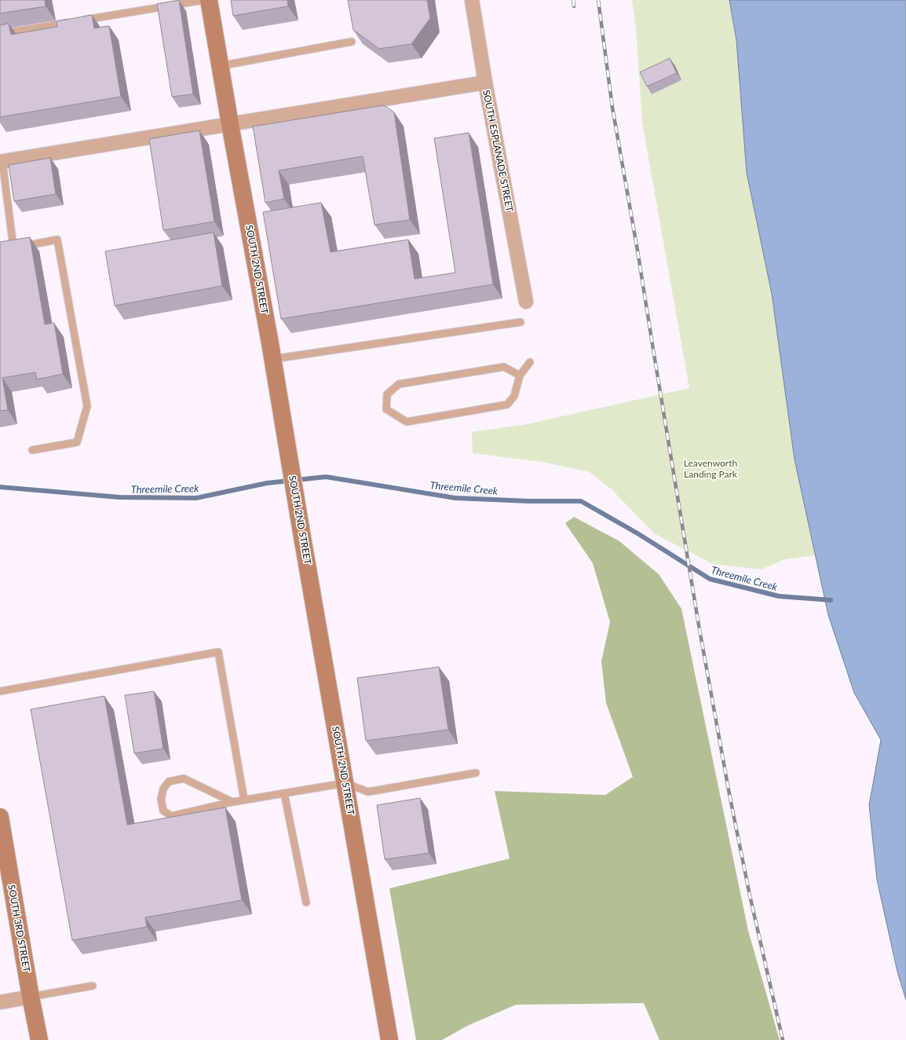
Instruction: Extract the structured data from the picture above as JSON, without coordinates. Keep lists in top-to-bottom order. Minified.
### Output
{"streets":{"street":["SOUTH ESPLANADE STREET","SOUTH 2ND STREET","SOUTH 3RD STREET"]},"water":["Threemile Creek"],"parks":["Leavenworth Landing Park"]}
